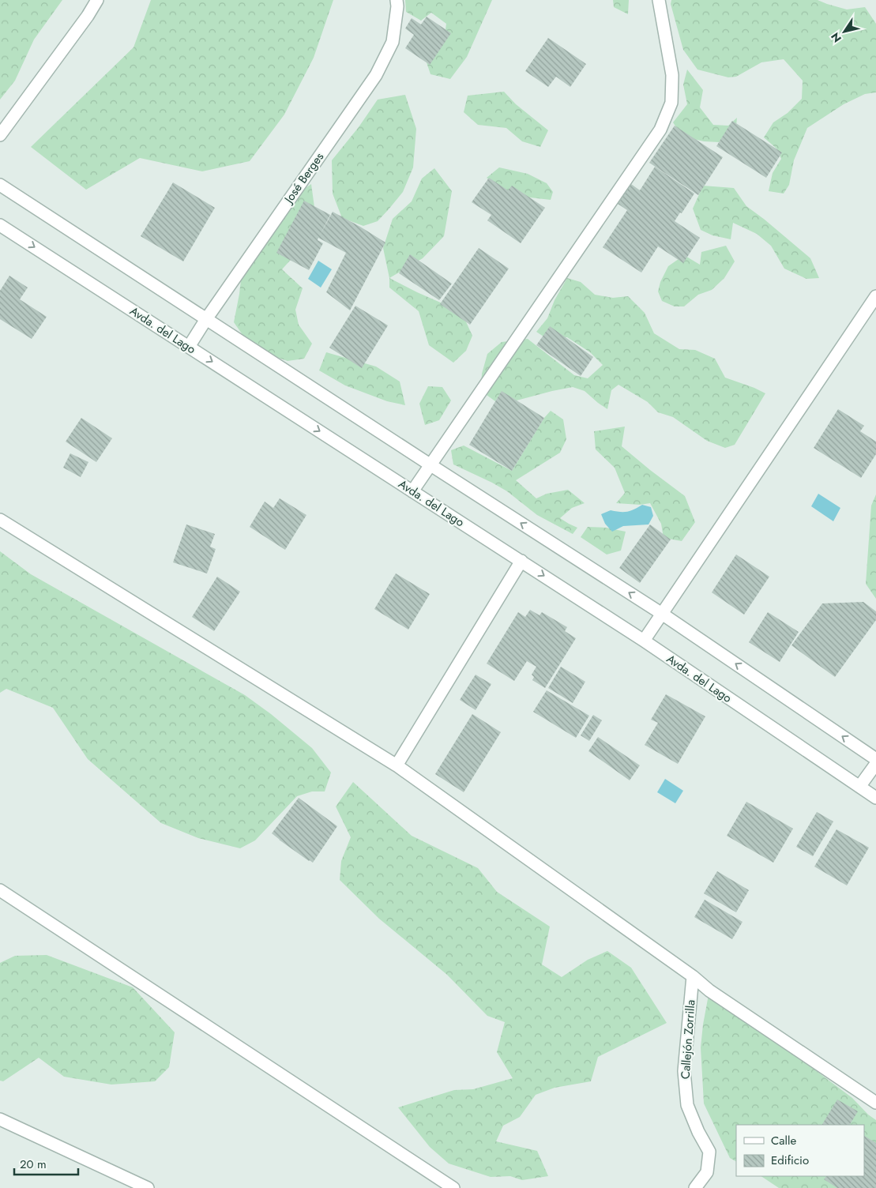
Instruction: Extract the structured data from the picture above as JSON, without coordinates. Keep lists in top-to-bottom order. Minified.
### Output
{"streets":{"street":["José Berges","Avda. del Lago","Callejón Zorrilla"]},"crossings":[["José Berges","Avda. del Lago"]],"legend":["Calle","Edificio"],"scale_bar":"20 m","north":"bottom left"}
